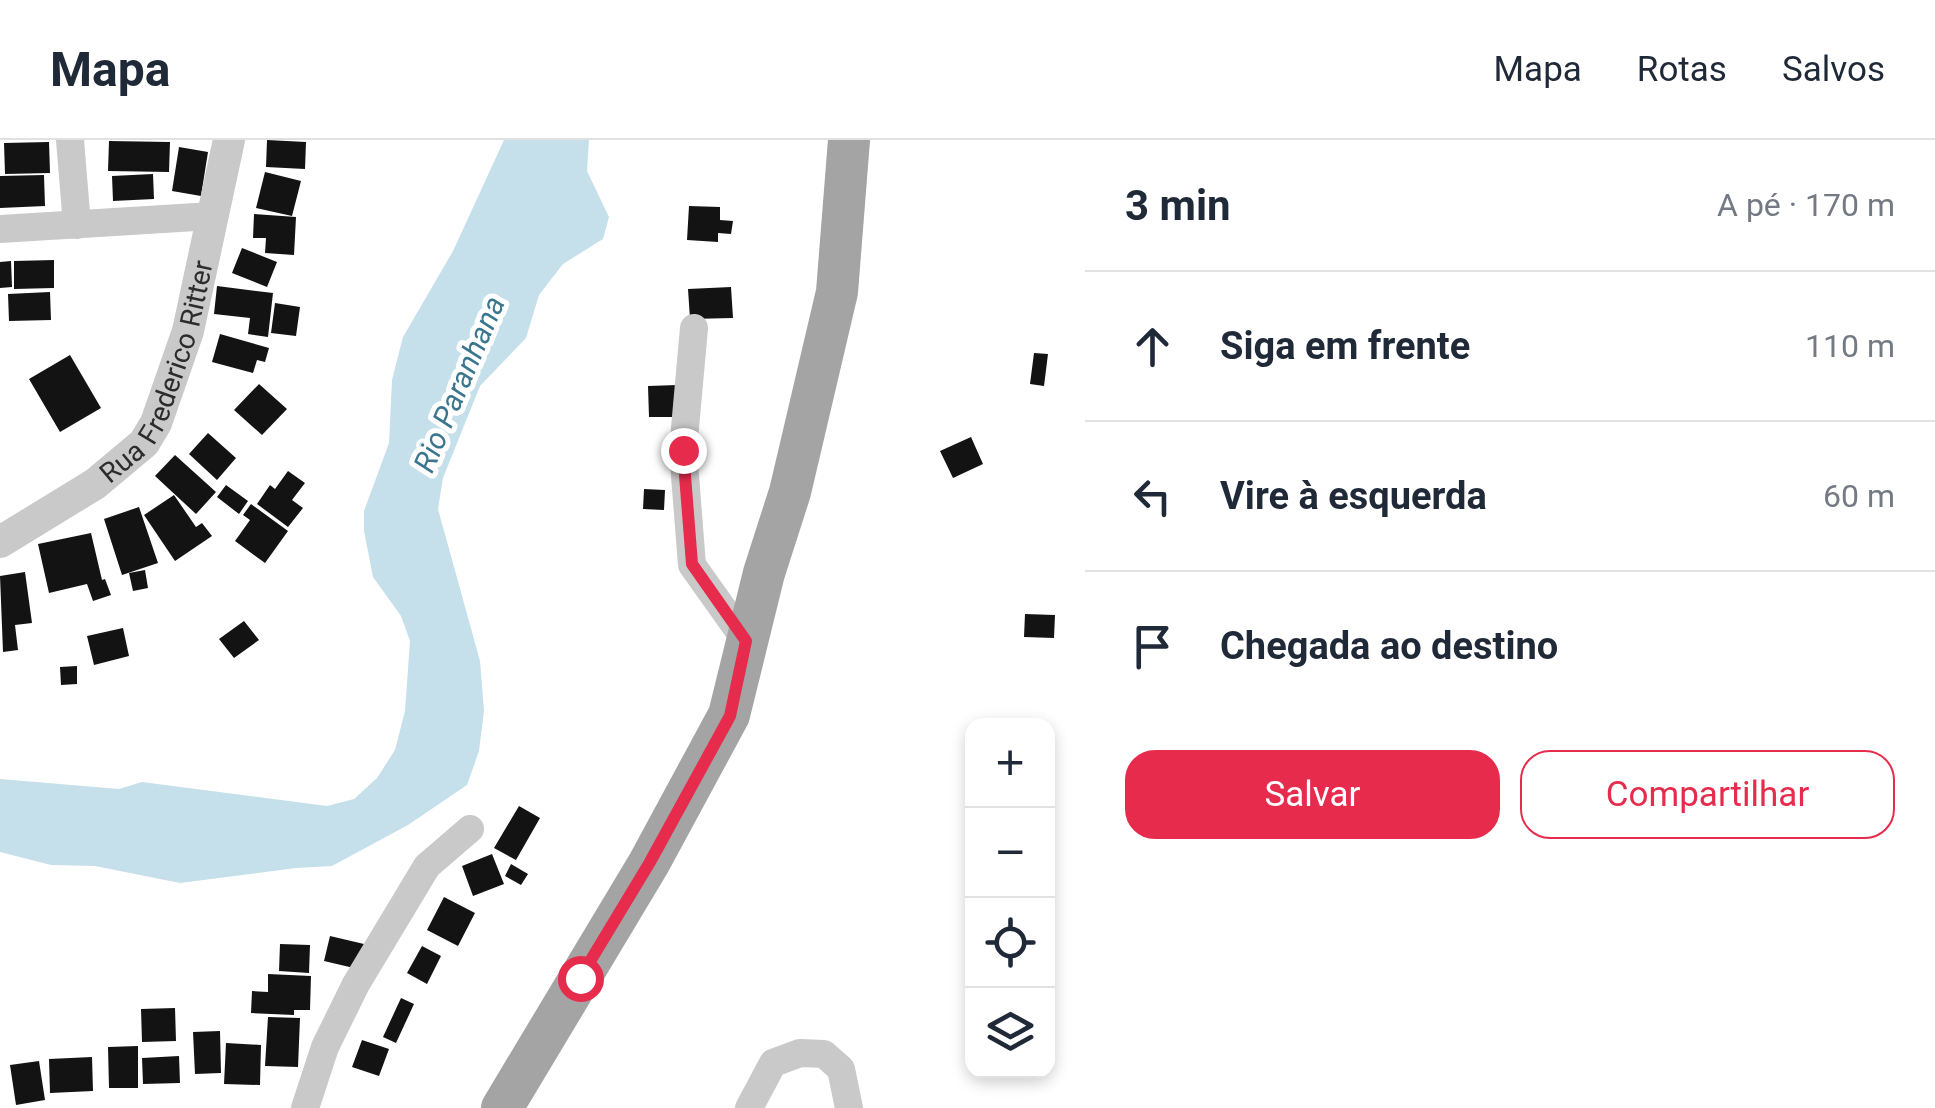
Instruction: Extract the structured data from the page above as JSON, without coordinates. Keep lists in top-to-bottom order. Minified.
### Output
{"streets":{"street":["Rua Frederico Ritter"]},"water":["Rio Paranhana"],"page":{"header":"Mapa","nav":["Mapa","Rotas","Salvos"],"heading":["3 min","A pé · 170 m"],"list":[["Siga em frente","110 m"],["Vire à esquerda","60 m"],"Chegada ao destino"],"map_buttons":["+","−"],"buttons":["Salvar","Compartilhar"]}}
